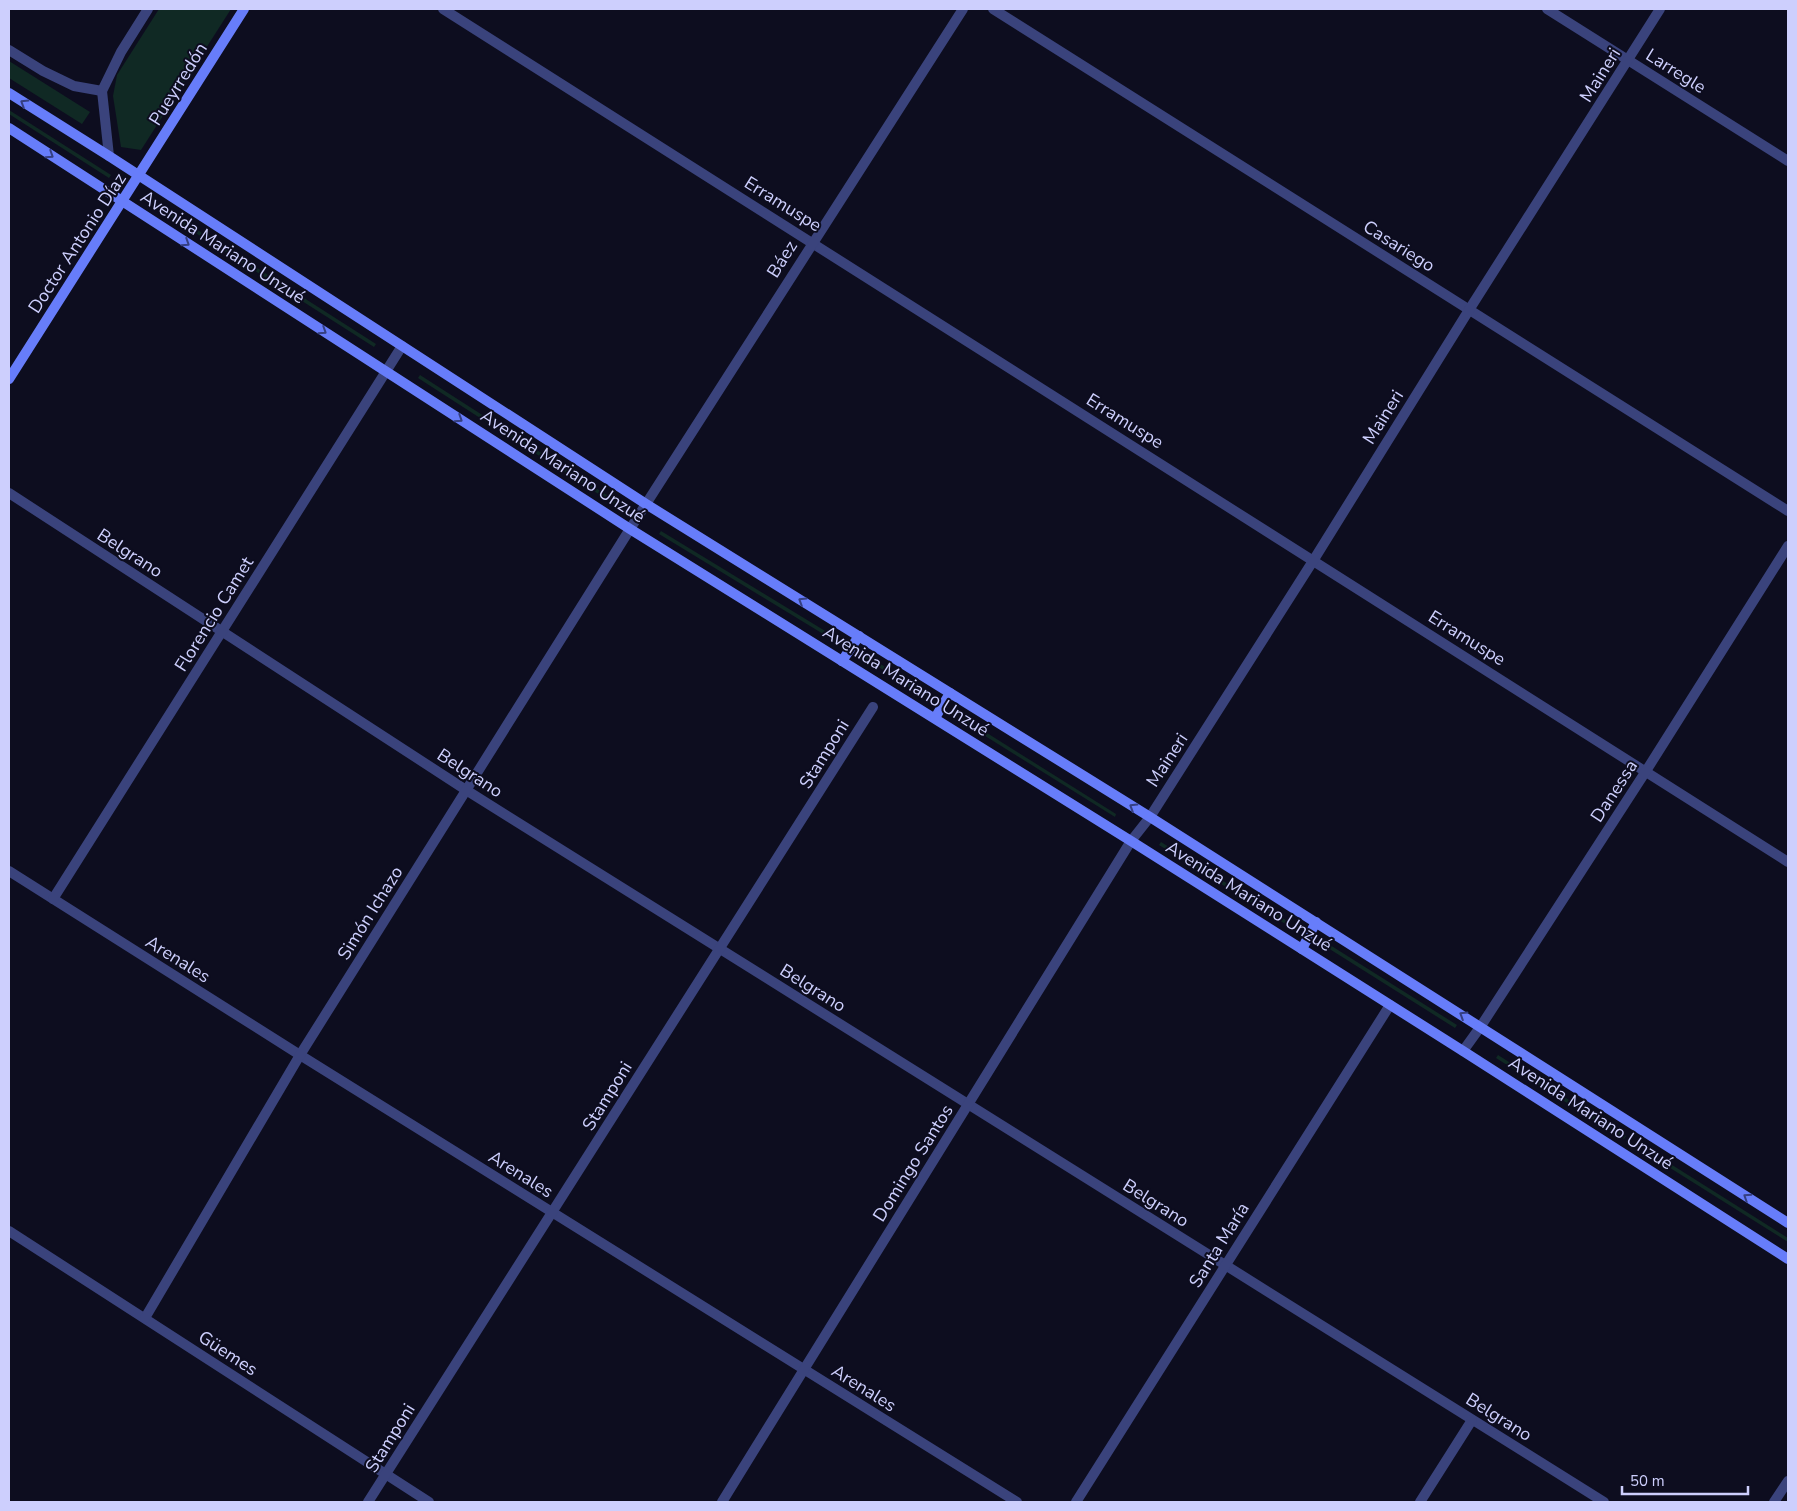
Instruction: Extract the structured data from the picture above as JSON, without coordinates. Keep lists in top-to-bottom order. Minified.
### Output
{"streets":{"main road":["Pueyrredón","Doctor Antonio Díaz","Avenida Mariano Unzué"],"street":["Larregle","Maineri","Erramuspe","Casariego","Báez","Belgrano","Florencio Camet","Stamponi","Danessa","Simón Ichazo","Arenales","Domingo Santos","Santa María","Güemes"]},"crossings":[["Larregle","Maineri"],["Maineri","Erramuspe"],["Maineri","Casariego"],["Maineri","Avenida Mariano Unzué"],["Maineri","Domingo Santos"],["Pueyrredón","Doctor Antonio Díaz"],["Pueyrredón","Avenida Mariano Unzué"],["Erramuspe","Báez"],["Erramuspe","Danessa"],["Doctor Antonio Díaz","Avenida Mariano Unzué"],["Avenida Mariano Unzué","Báez"],["Avenida Mariano Unzué","Florencio Camet"],["Avenida Mariano Unzué","Danessa"],["Avenida Mariano Unzué","Simón Ichazo"],["Avenida Mariano Unzué","Domingo Santos"],["Avenida Mariano Unzué","Santa María"],["Báez","Simón Ichazo"],["Belgrano","Florencio Camet"],["Belgrano","Stamponi"],["Belgrano","Simón Ichazo"],["Belgrano","Domingo Santos"],["Belgrano","Santa María"],["Florencio Camet","Arenales"],["Stamponi","Arenales"],["Stamponi","Güemes"],["Simón Ichazo","Arenales"],["Simón Ichazo","Güemes"],["Arenales","Domingo Santos"]],"scale_bar":"50 m"}
